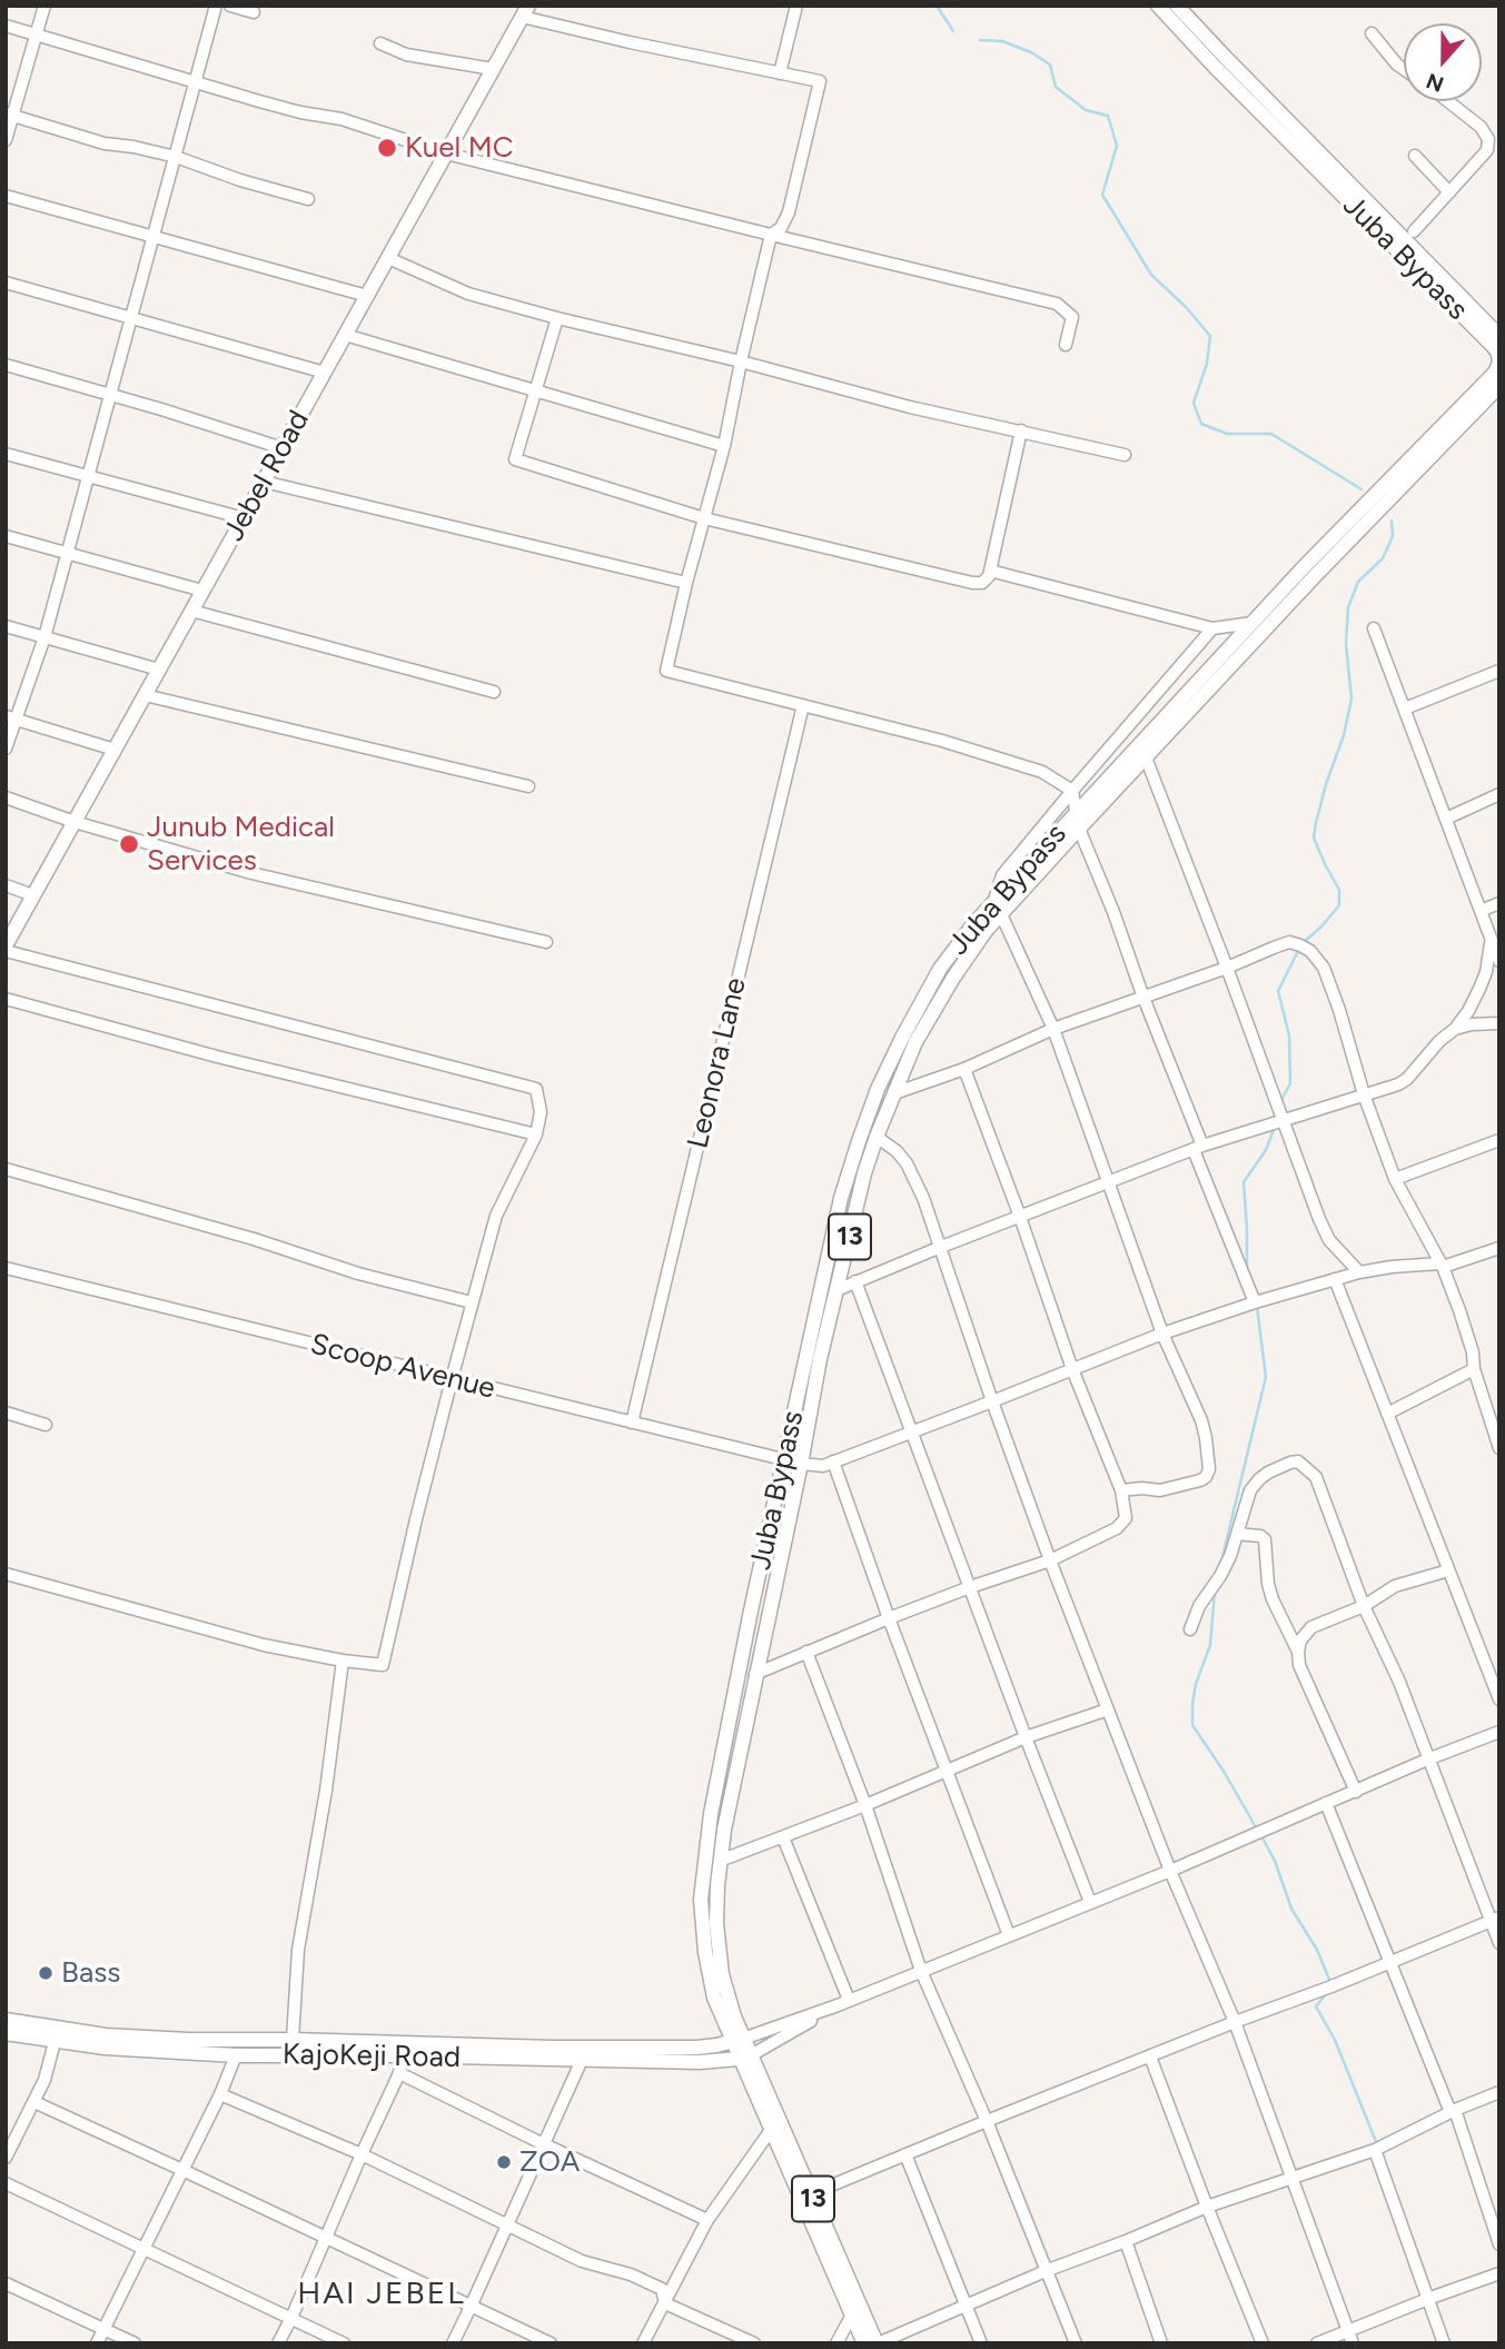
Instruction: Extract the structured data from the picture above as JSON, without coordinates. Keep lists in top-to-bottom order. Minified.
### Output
{"streets":{"main road":["Juba Bypass","Jebel Road","13","KajoKeji Road"],"street":["Leonora Lane","Scoop Avenue"]},"crossings":[["Juba Bypass","Scoop Avenue"],["Juba Bypass","KajoKeji Road"],["Leonora Lane","Scoop Avenue"],["13","KajoKeji Road"]],"districts":["HAI JEBEL"],"places":["Kuel MC","Junub Medical Services","Bass","ZOA"],"north":"bottom"}
